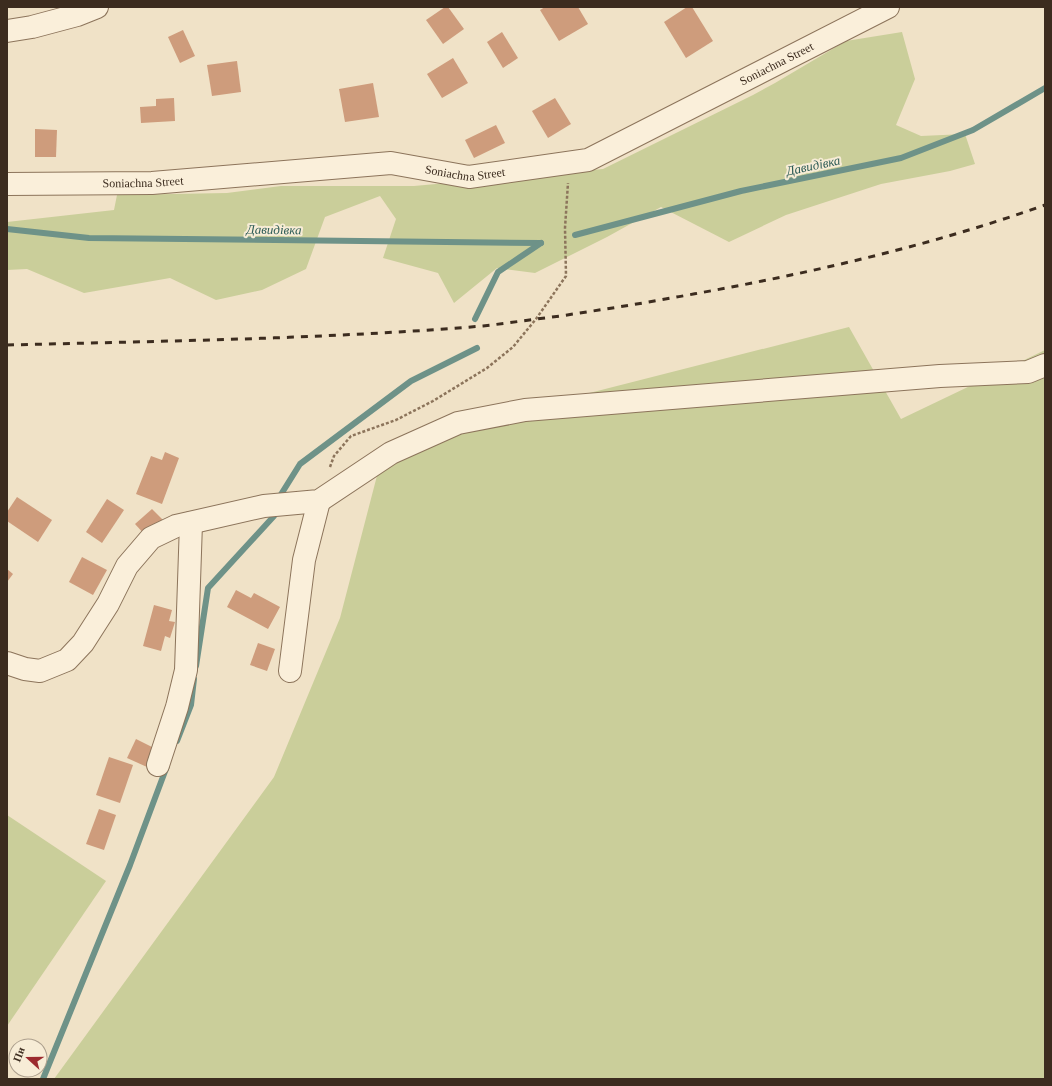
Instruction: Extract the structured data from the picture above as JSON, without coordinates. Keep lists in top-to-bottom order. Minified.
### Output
{"streets":{"street":["Soniachna Street"]},"water":["Давидівка"],"north":"left"}
